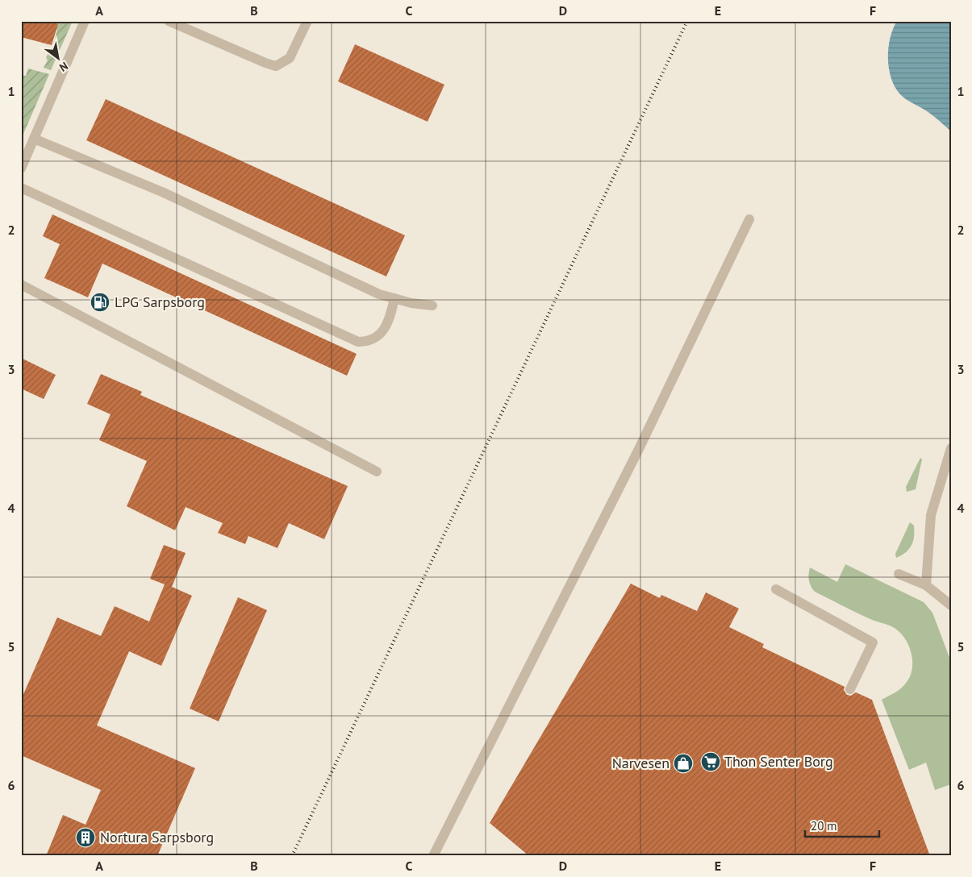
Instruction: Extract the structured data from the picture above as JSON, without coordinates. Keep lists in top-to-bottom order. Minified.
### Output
{"places":{"fuel station":["LPG Sarpsborg"],"supermarket":["Thon Senter Borg"],"shop":["Narvesen"],"building":["Nortura Sarpsborg"]},"scale_bar":"20 m","north":"bottom right","grid":{"columns":["A","B","C","D","E","F"],"rows":["1","2","3","4","5","6"]}}
